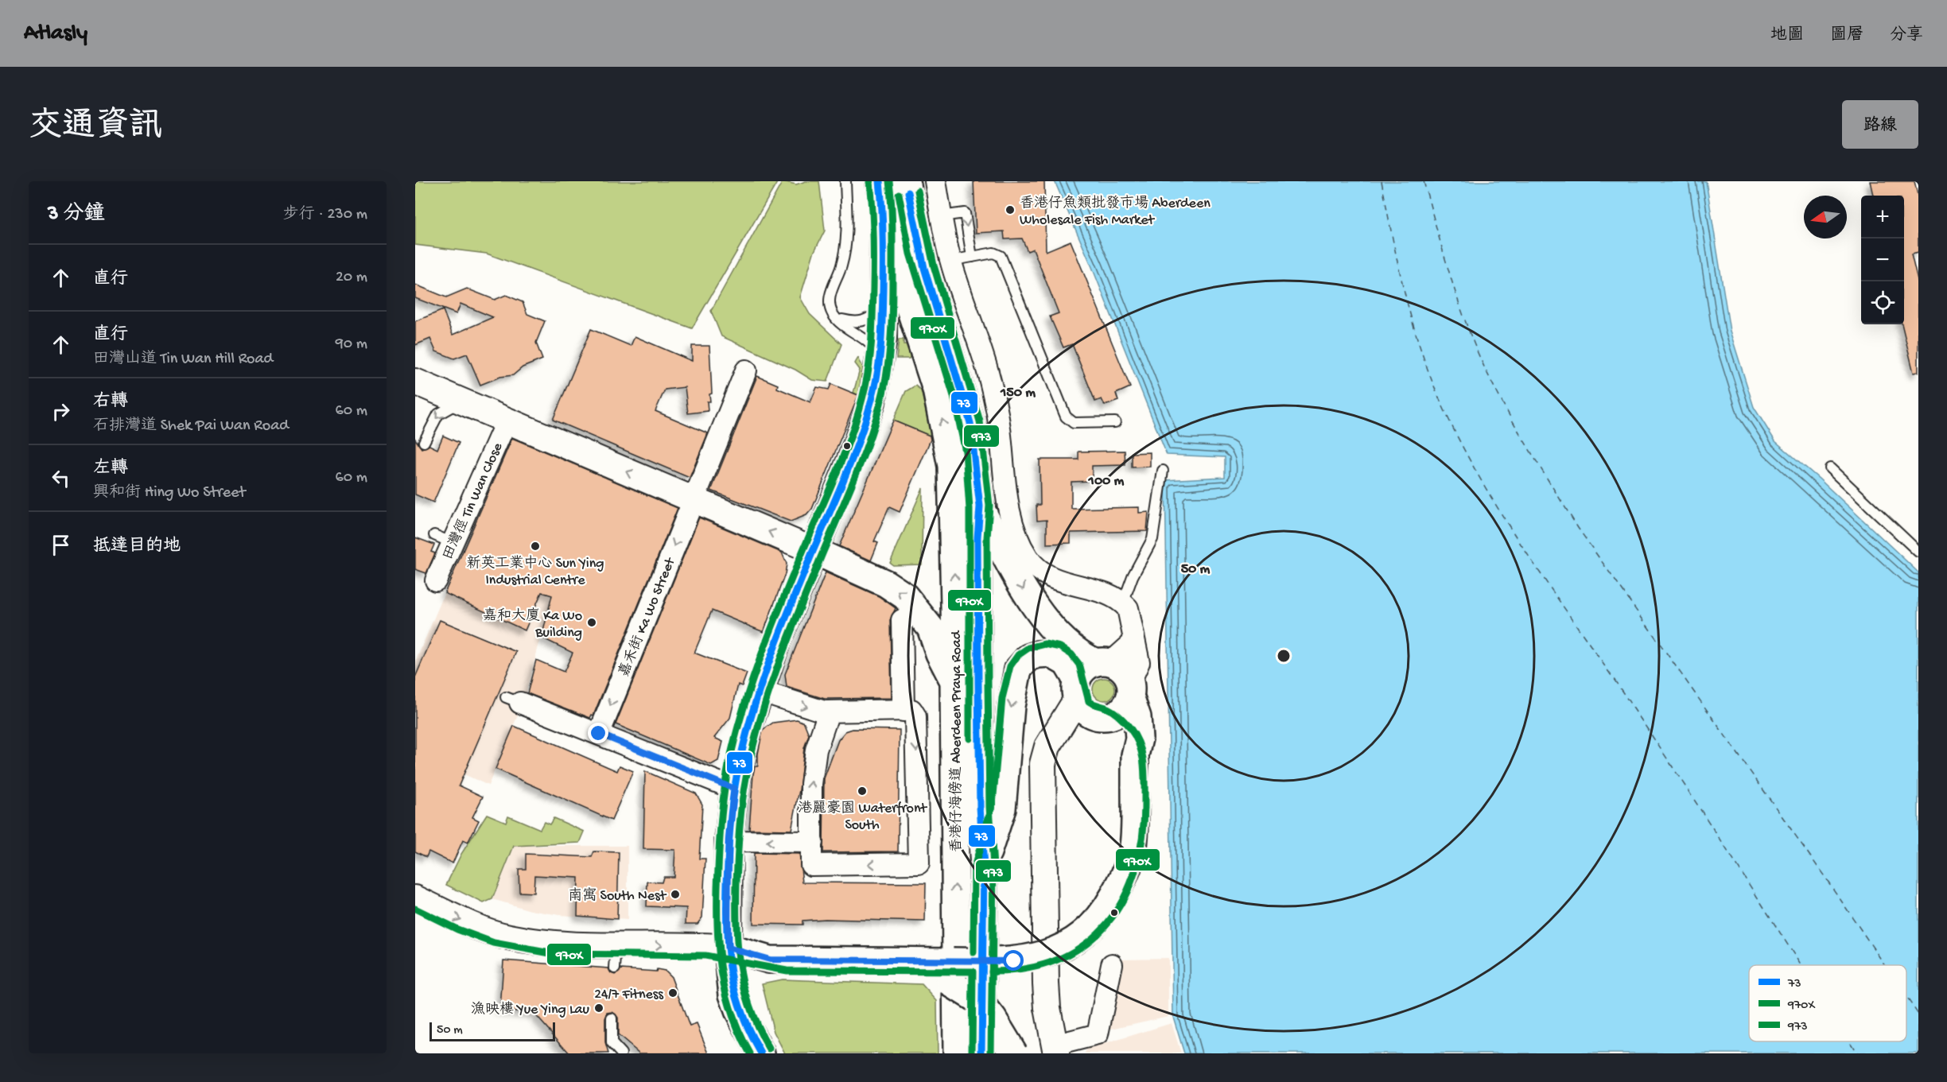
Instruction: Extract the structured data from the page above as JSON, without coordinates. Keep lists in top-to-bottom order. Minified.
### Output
{"streets":{"main road":["香港仔海傍道 Aberdeen Praya Road"],"street":["田灣徑 Tin Wan Close","嘉禾街 Ka Wo Street"]},"one_way":["嘉禾街 Ka Wo Street"],"places":["香港仔魚類批發市場 Aberdeen Wholesale Fish Market","新英工業中心 Sun Ying Industrial Centre","嘉和大廈 Ka Wo Building","港麗豪園 Waterfront South","南寓 South Nest","24/7 Fitness","漁映樓 Yue Ying Lau"],"lines":["transit line 73","transit line 970X","transit line 973"],"legend":["73","970X","973"],"scale_bar":"50 m","north":"left","page":{"header":"Atlasly","nav":["地圖","圖層","分享"],"title":"交通資訊","buttons":"路線","heading":["3 分鐘","步行 · 230 m"],"map_buttons":["+","−"],"list":[["直行","20 m"],["直行","田灣山道 Tin Wan Hill Road","90 m"],["右轉","石排灣道 Shek Pai Wan Road","60 m"],["左轉","興和街 Hing Wo Street","60 m"],"抵達目的地"],"scale":"50 m"},"rings":["150 m","100 m","50 m"]}
